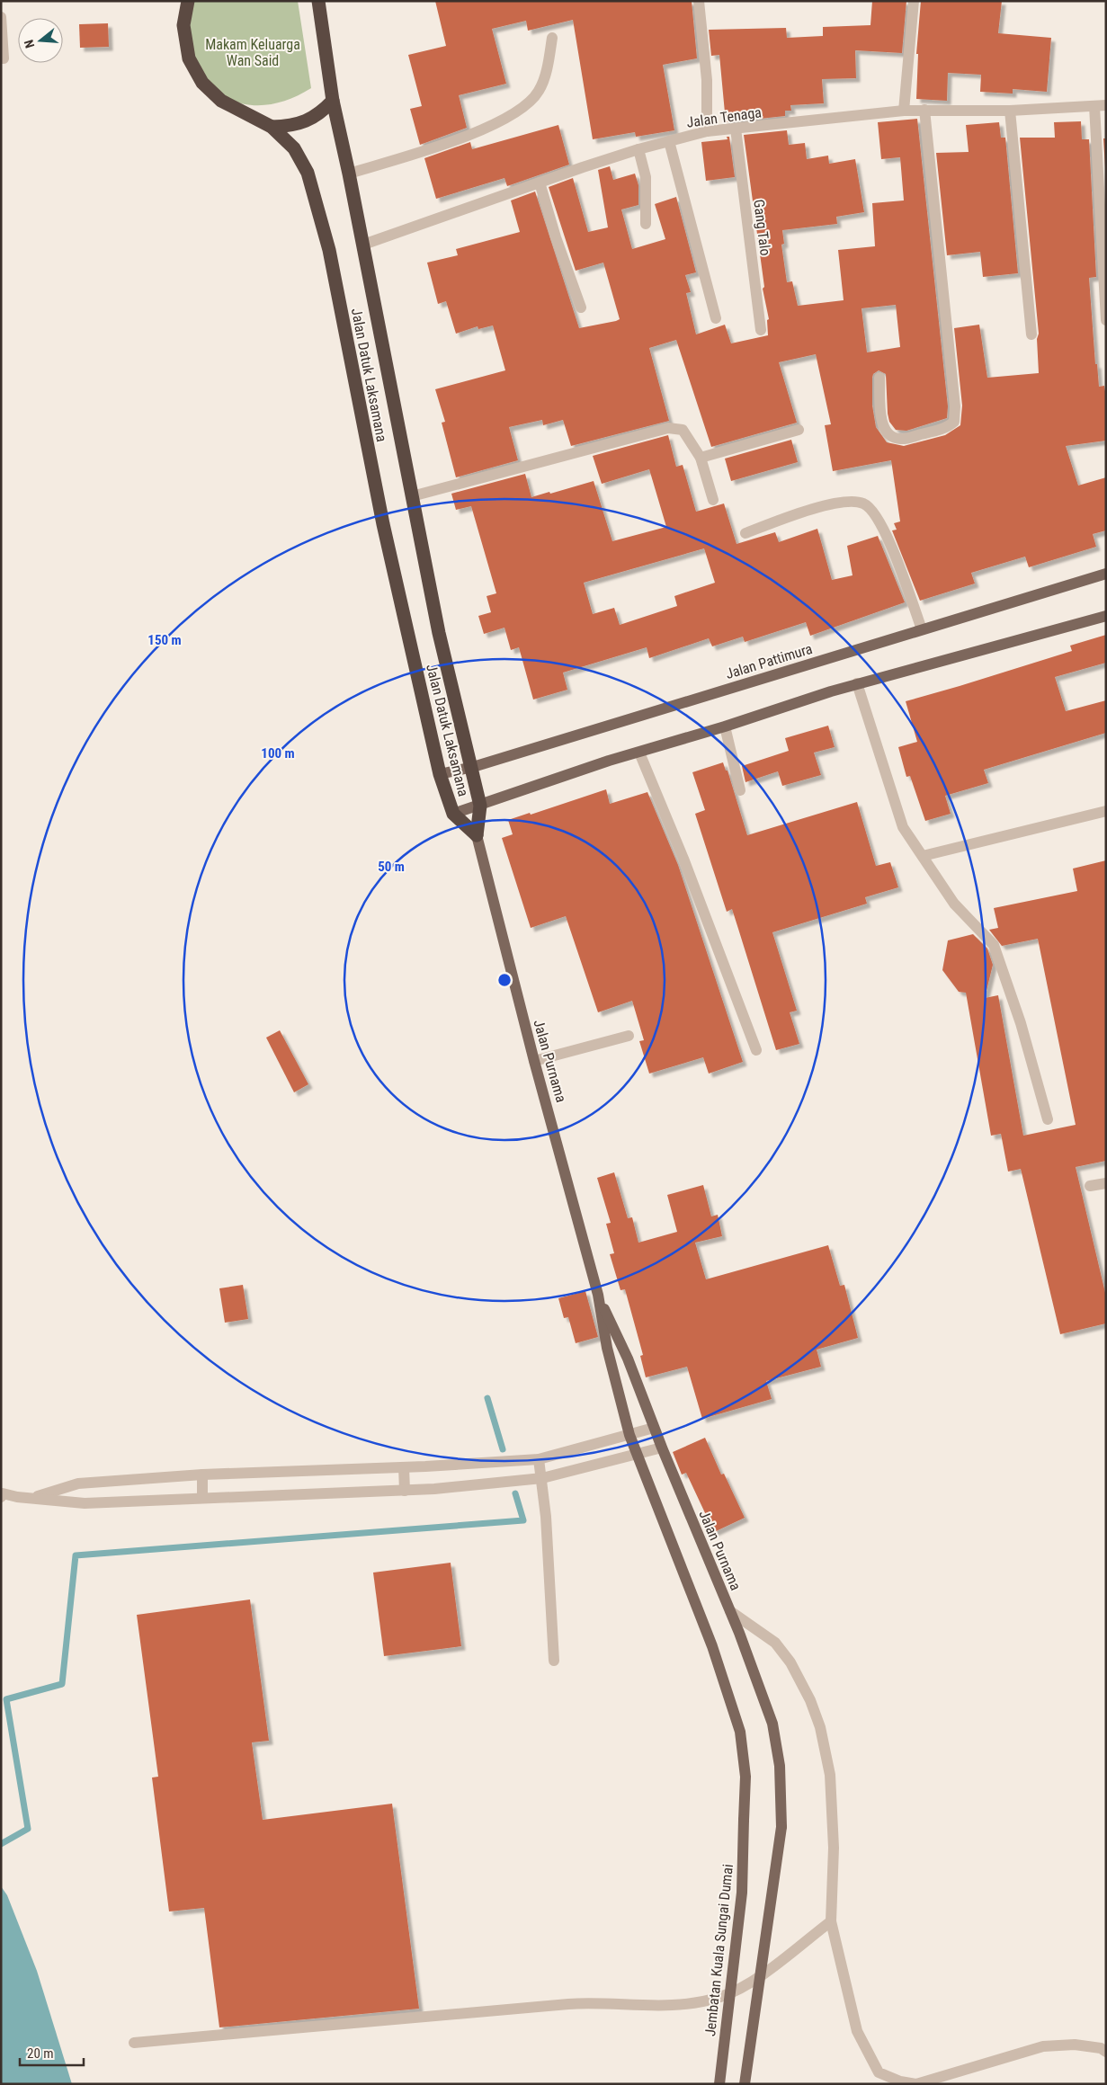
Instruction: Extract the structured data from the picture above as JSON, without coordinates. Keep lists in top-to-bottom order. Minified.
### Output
{"streets":{"highway":["Jalan Datuk Laksamana"],"main road":["Jalan Pattimura","Jalan Purnama","Jembatan Kuala Sungai Dumai"],"street":["Jalan Tenaga","Gang Talo"]},"crossings":[["Jalan Tenaga","Gang Talo"],["Jalan Tenaga","Jalan Datuk Laksamana"],["Jalan Datuk Laksamana","Jalan Pattimura"],["Jalan Datuk Laksamana","Jalan Purnama"],["Jalan Purnama","Jembatan Kuala Sungai Dumai"]],"parks":["Makam Keluarga Wan Said"],"scale_bar":"20 m","north":"left","rings":["150 m","100 m","50 m"]}
